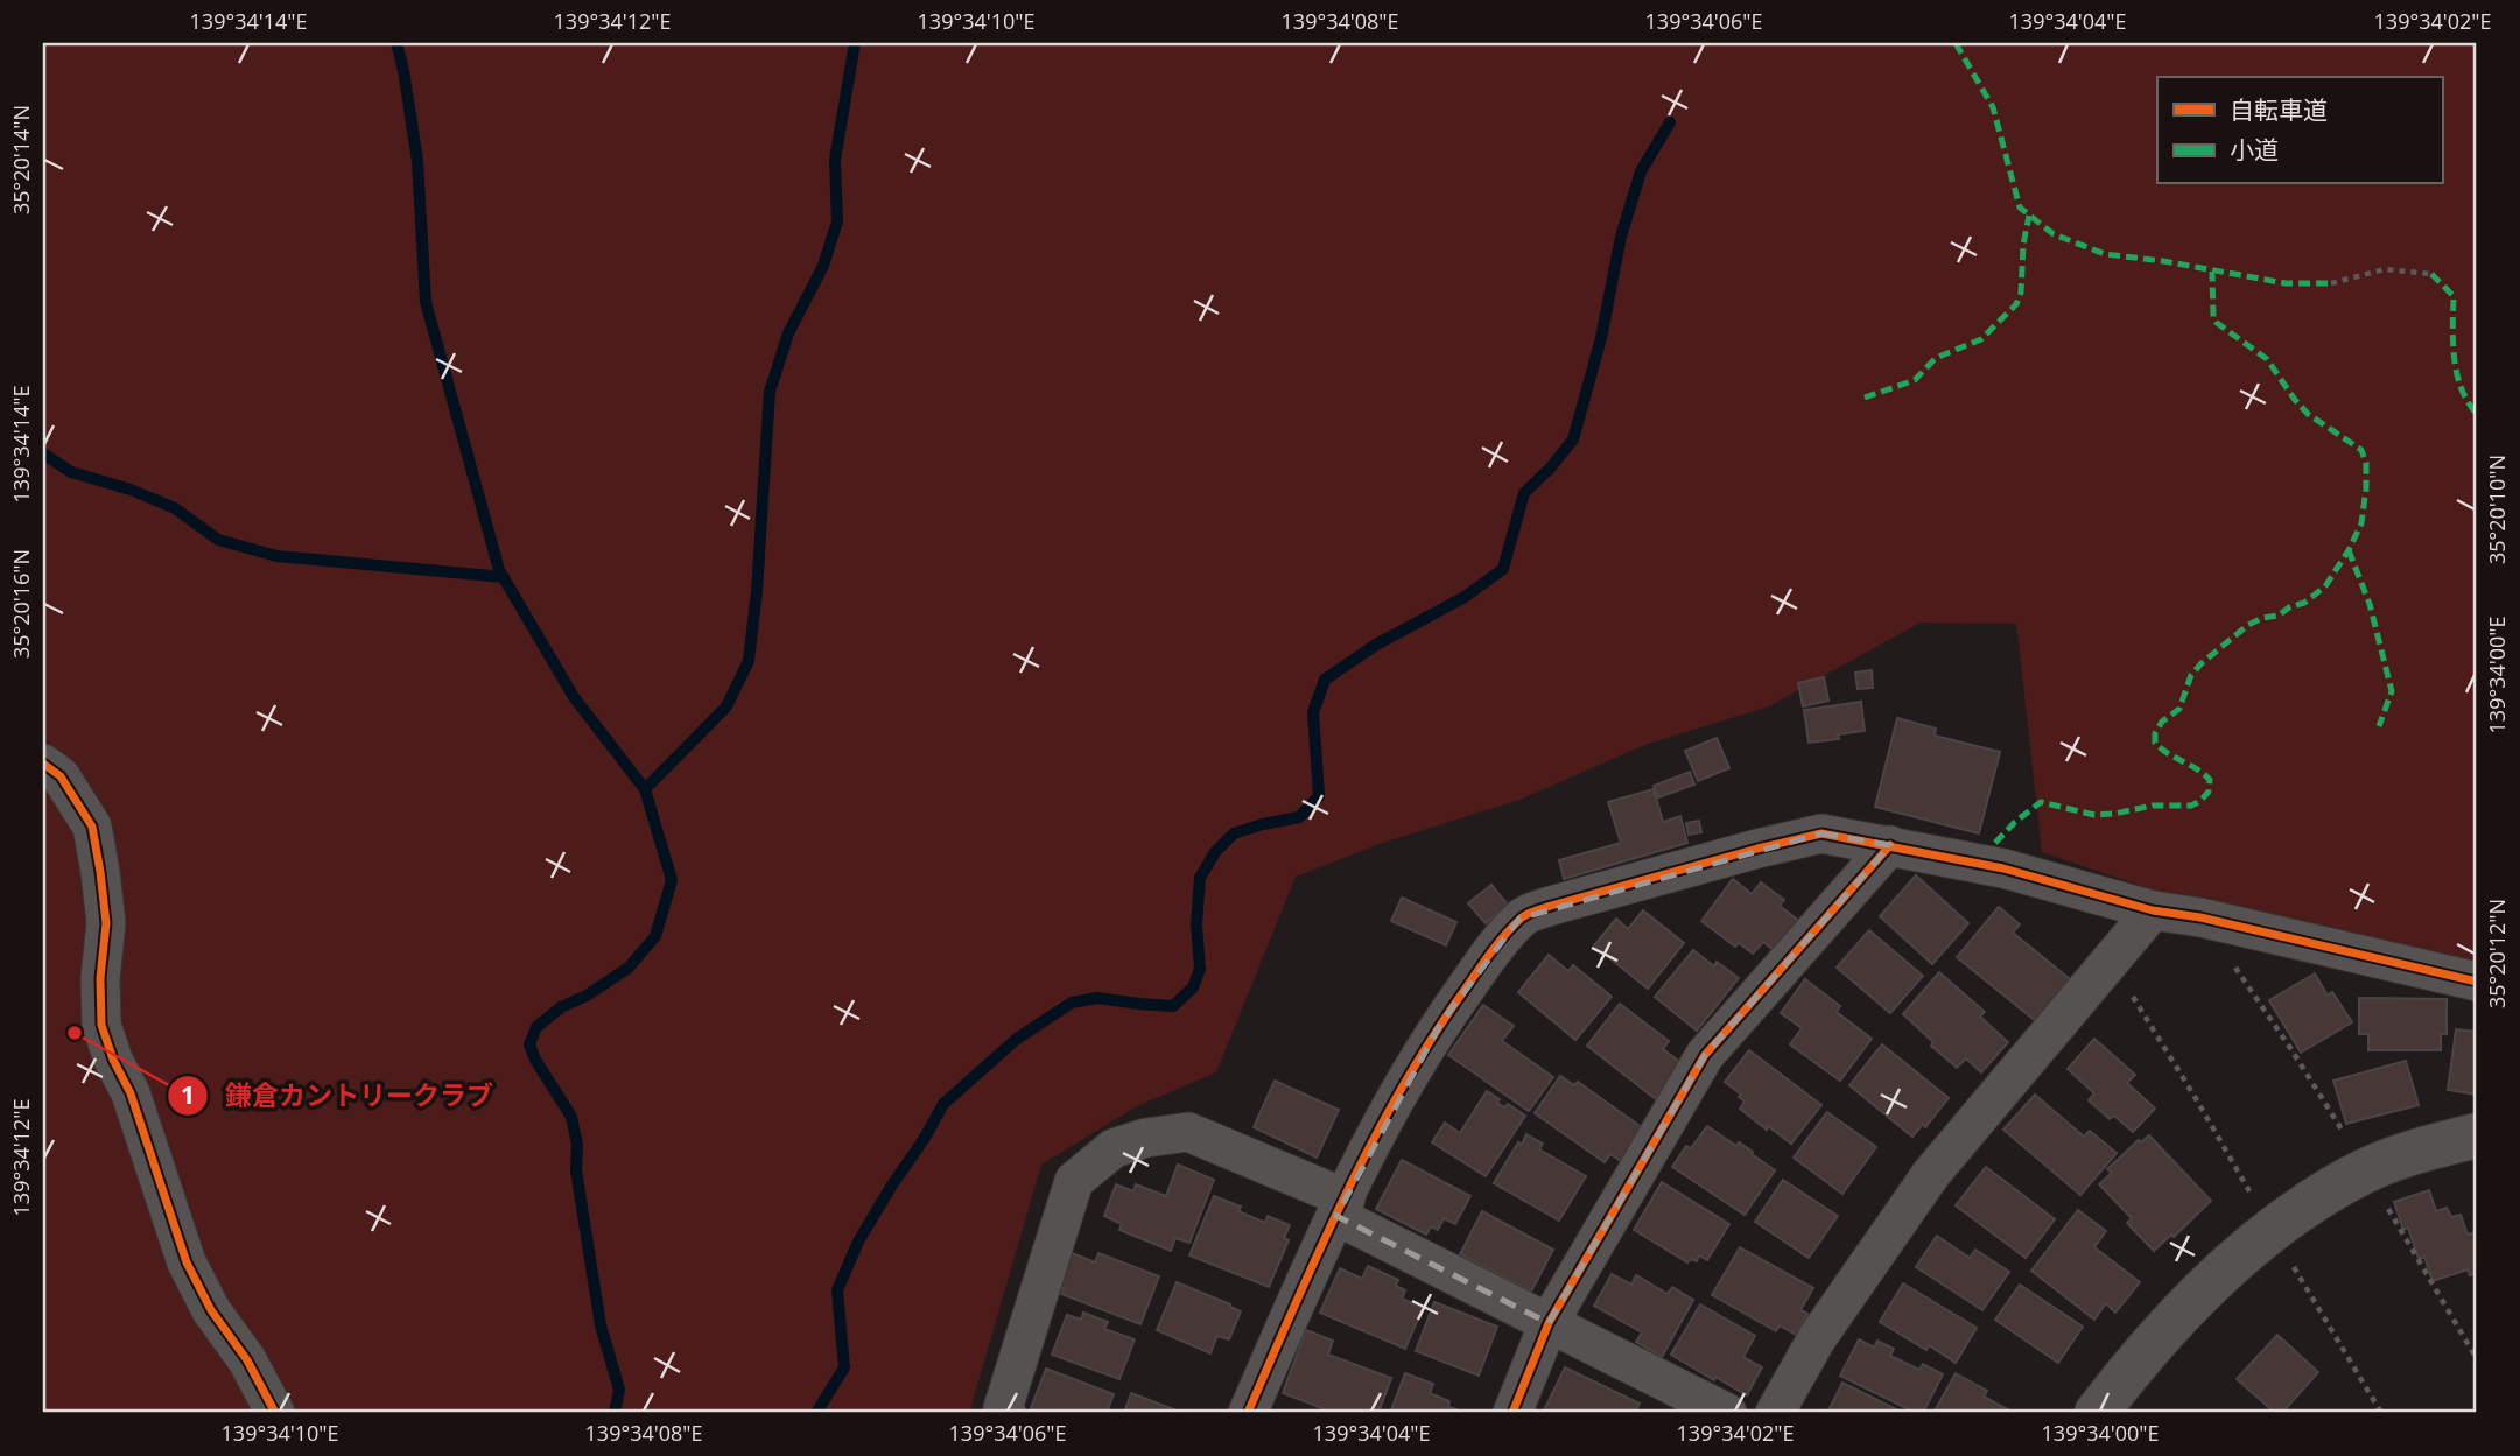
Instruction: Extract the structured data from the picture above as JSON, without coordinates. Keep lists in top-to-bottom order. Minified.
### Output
{"places":["鎌倉カントリークラブ"],"legend":["自転車道","小道"],"coordinates":["139°34'14\"E","139°34'12\"E","139°34'10\"E","139°34'08\"E","139°34'06\"E","139°34'04\"E","139°34'02\"E","35°20'14\"N","35°20'10\"N","35°20'16\"N","139°34'00\"E","35°20'12\"N"]}
